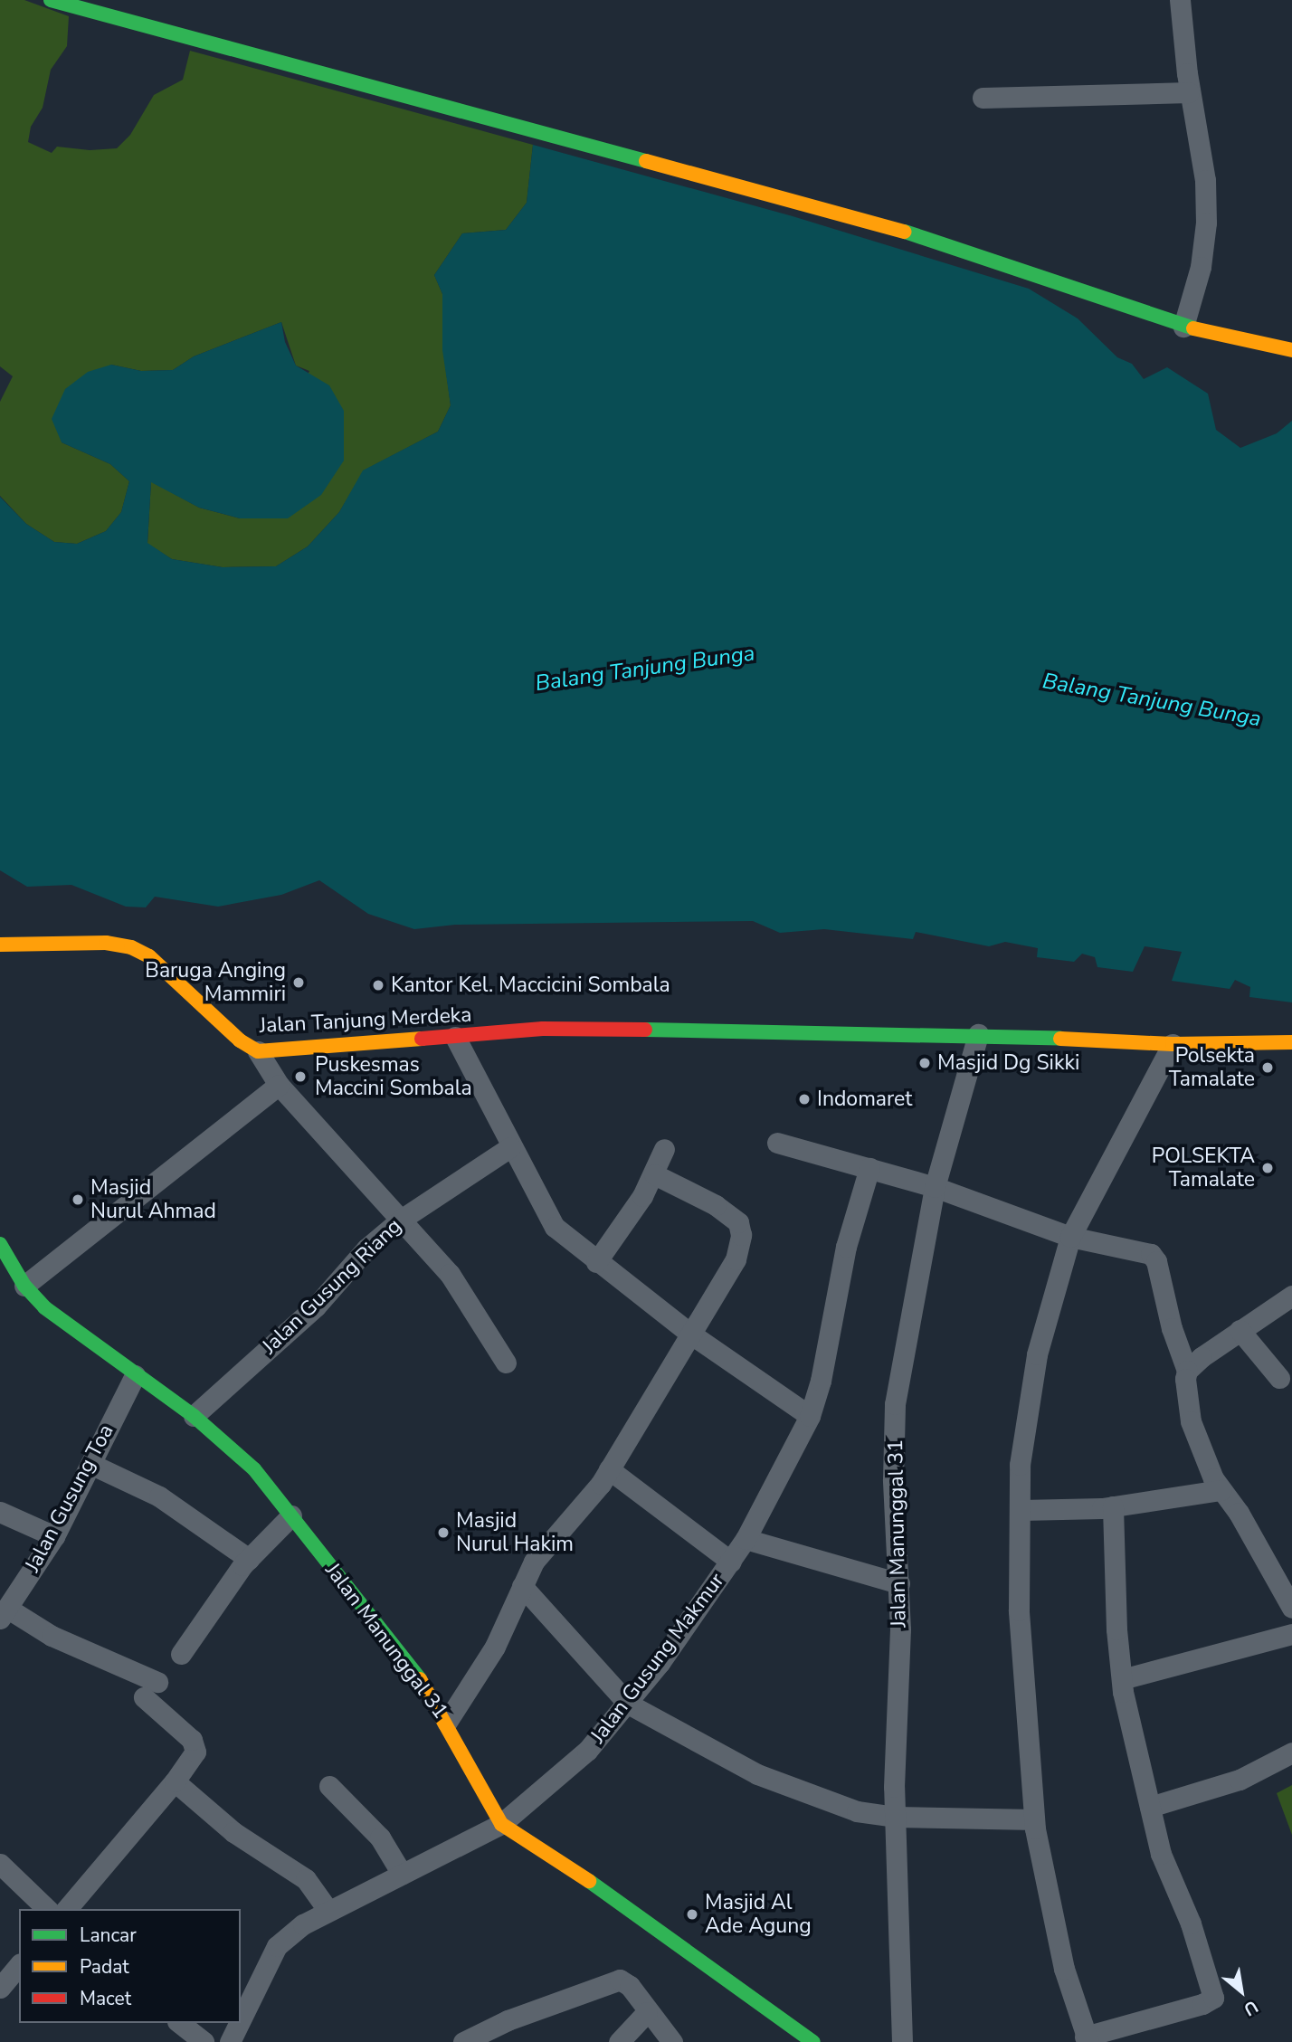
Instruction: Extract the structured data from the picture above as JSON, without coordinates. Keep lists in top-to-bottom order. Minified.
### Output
{"streets":{"street":["Jalan Tanjung Merdeka","Jalan Gusung Riang","Jalan Gusung Toa","Jalan Manunggal 31","Jalan Gusung Makmur"]},"crossings":[["Jalan Tanjung Merdeka","Jalan Manunggal 31"],["Jalan Gusung Riang","Jalan Manunggal 31"],["Jalan Gusung Toa","Jalan Manunggal 31"],["Jalan Manunggal 31","Jalan Gusung Makmur"]],"water":["Balang Tanjung Bunga"],"places":["Baruga Anging Mammiri","Kantor Kel. Maccicini Sombala","Masjid Dg Sikki","Polsekta Tamalate","Puskesmas Maccini Sombala","Indomaret","POLSEKTA Tamalate","Masjid Nurul Ahmad","Masjid Nurul Hakim","Masjid Al Ade Agung"],"legend":["Lancar","Padat","Macet"],"north":"bottom right"}
